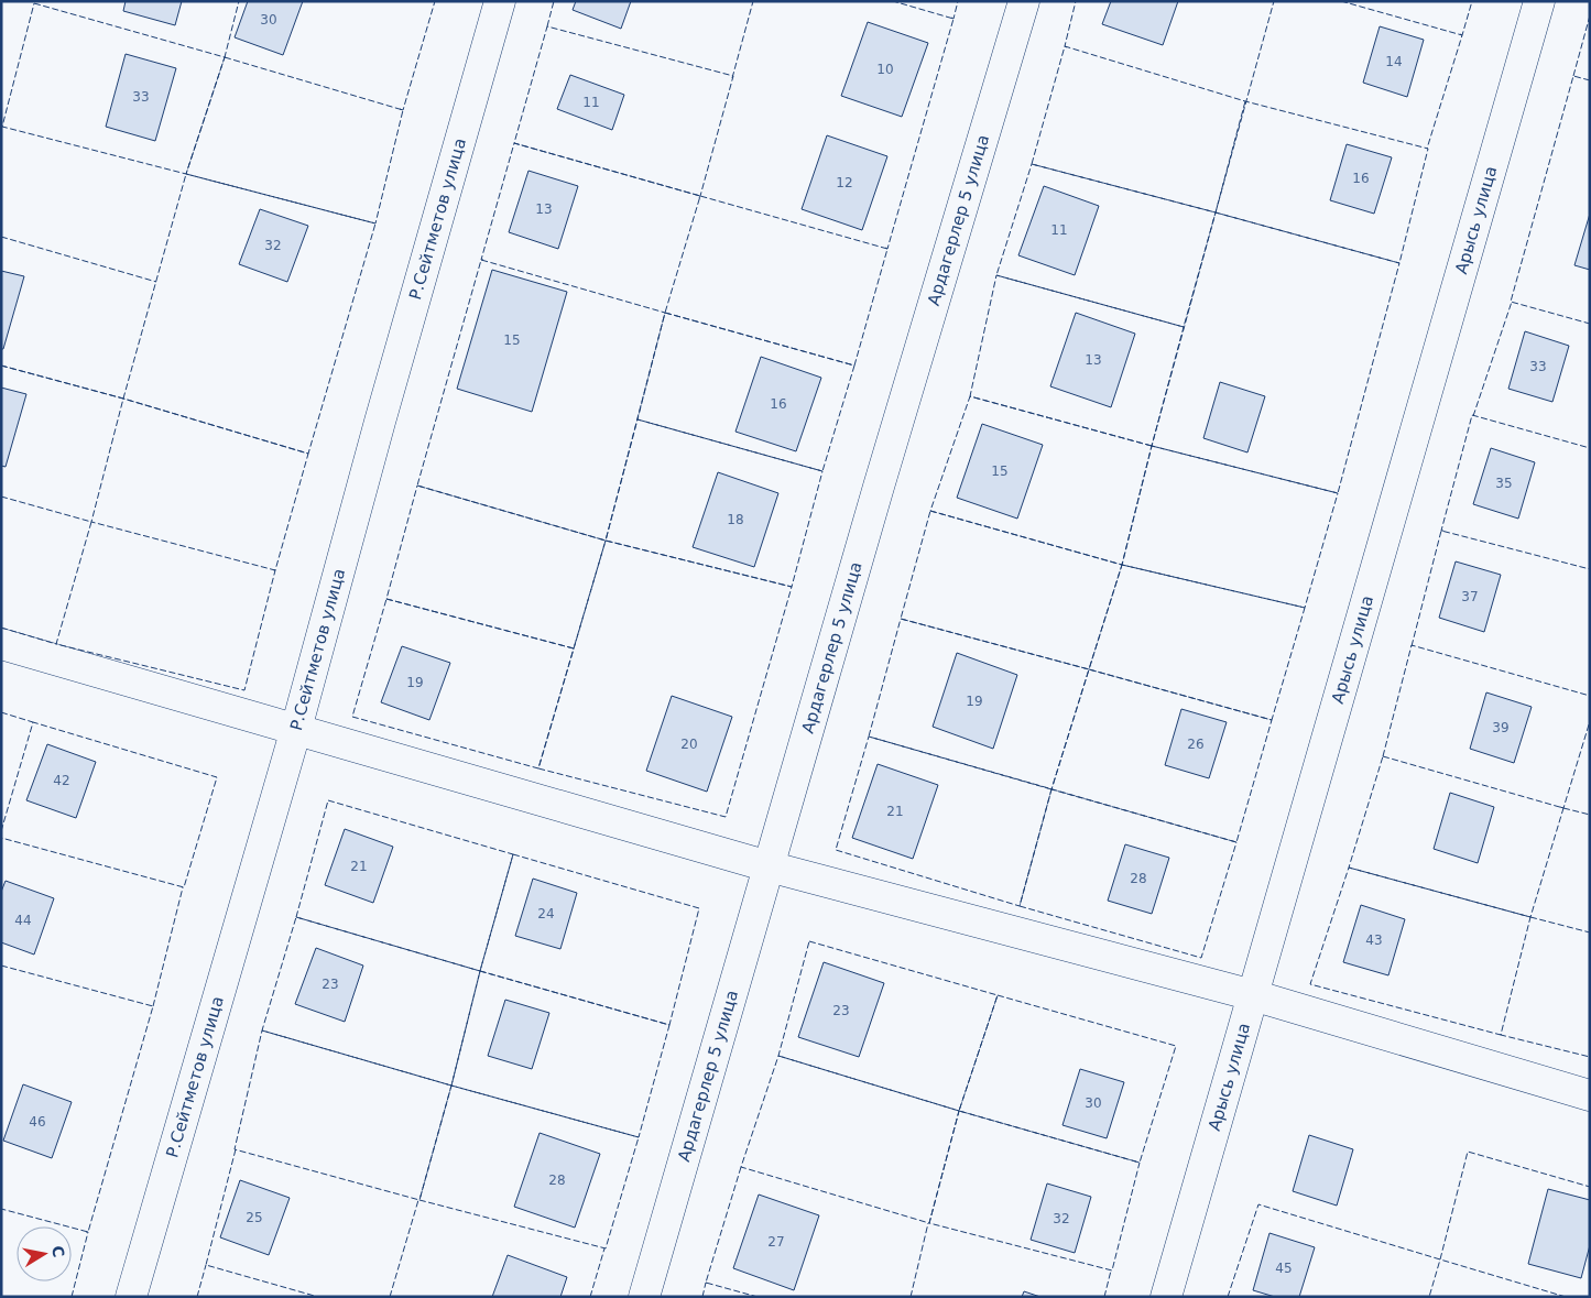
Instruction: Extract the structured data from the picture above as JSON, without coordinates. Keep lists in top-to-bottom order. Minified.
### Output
{"streets":{"street":["Р.Сейтметов улица","Арысь улица","Ардагерлер 5 улица"]},"house_numbers":["30","14","10","33","11","16","12","13","11","32","15","13","33","16","15","35","18","37","19","19","39","20","26","42","21","21","28","24","44","43","23","23","30","46","28","25","32","27","45"],"north":"right"}
